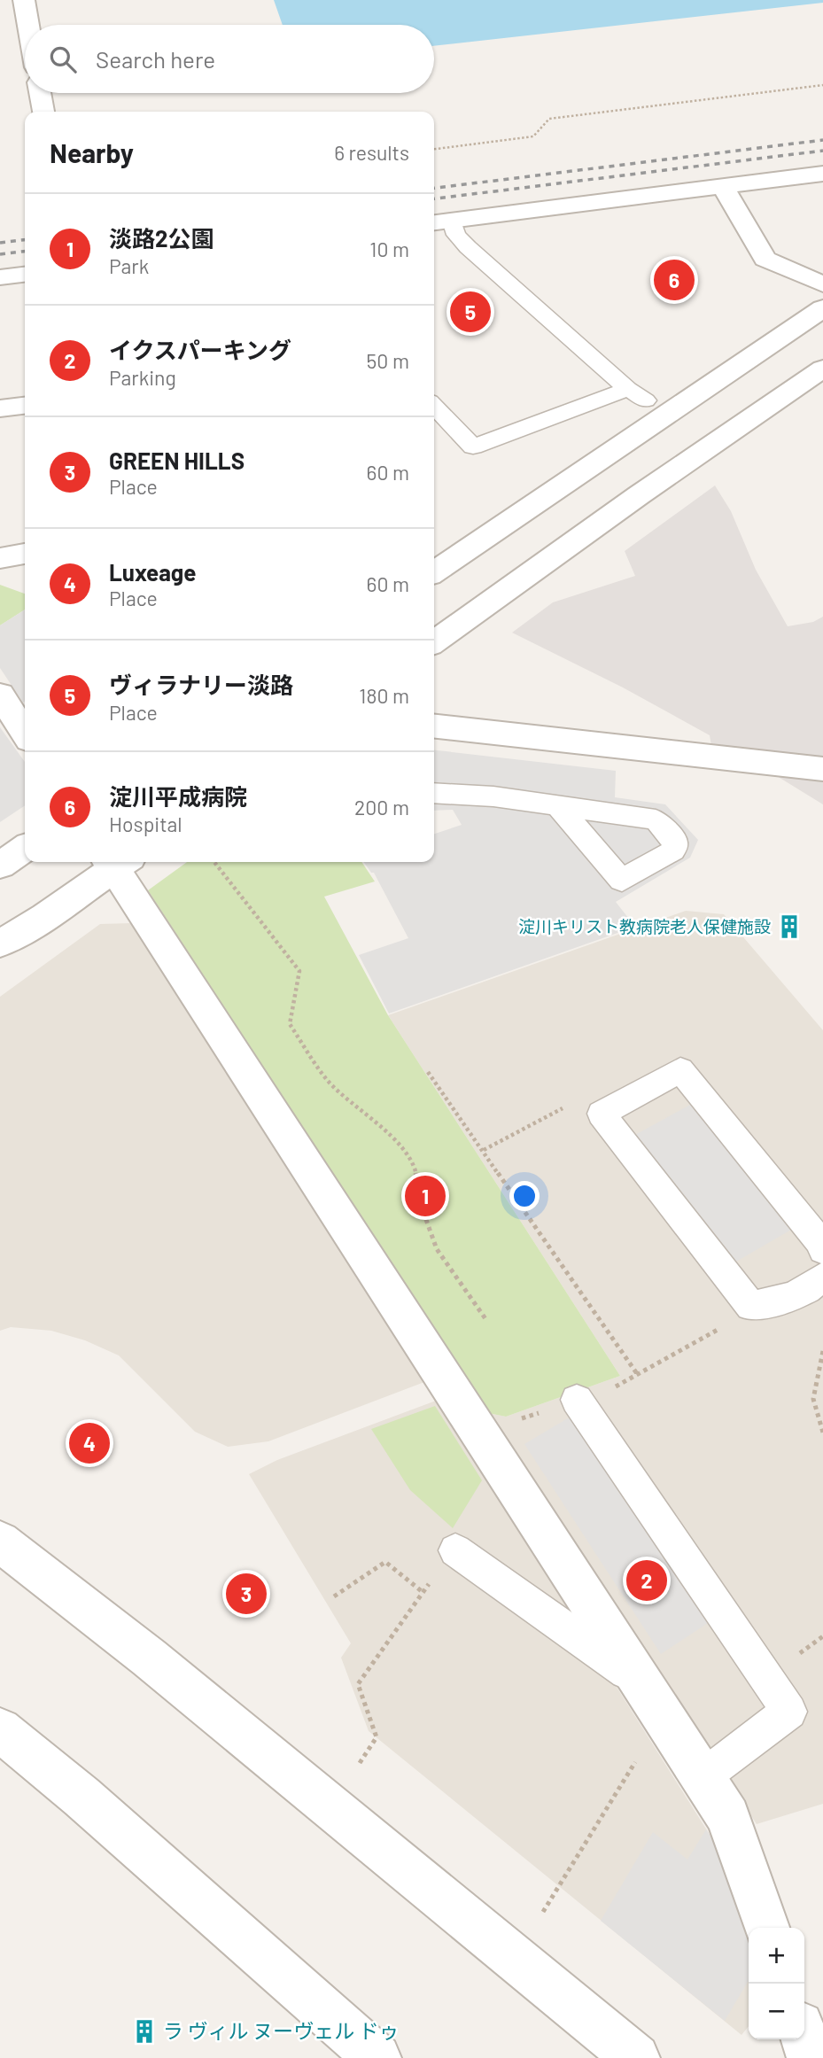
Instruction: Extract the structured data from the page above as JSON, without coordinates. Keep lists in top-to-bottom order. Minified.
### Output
{"places":{"building":["淀川キリスト教病院老人保健施設","ラ ヴィル ヌーヴェル ドゥ"]},"page":{"search":"Search here","heading":["Nearby","6 results"],"list":[{"mark":"1","name":"淡路2公園","note":"Park","value":"10 m"},{"mark":"2","name":"イクスパーキング","note":"Parking","value":"50 m"},{"mark":"3","name":"GREEN HILLS","note":"Place","value":"60 m"},{"mark":"4","name":"Luxeage","note":"Place","value":"60 m"},{"mark":"5","name":"ヴィラナリー淡路","note":"Place","value":"180 m"},{"mark":"6","name":"淀川平成病院","note":"Hospital","value":"200 m"}],"pins":["6","5","1","4","2","3"],"map_buttons":["+","−"]}}
